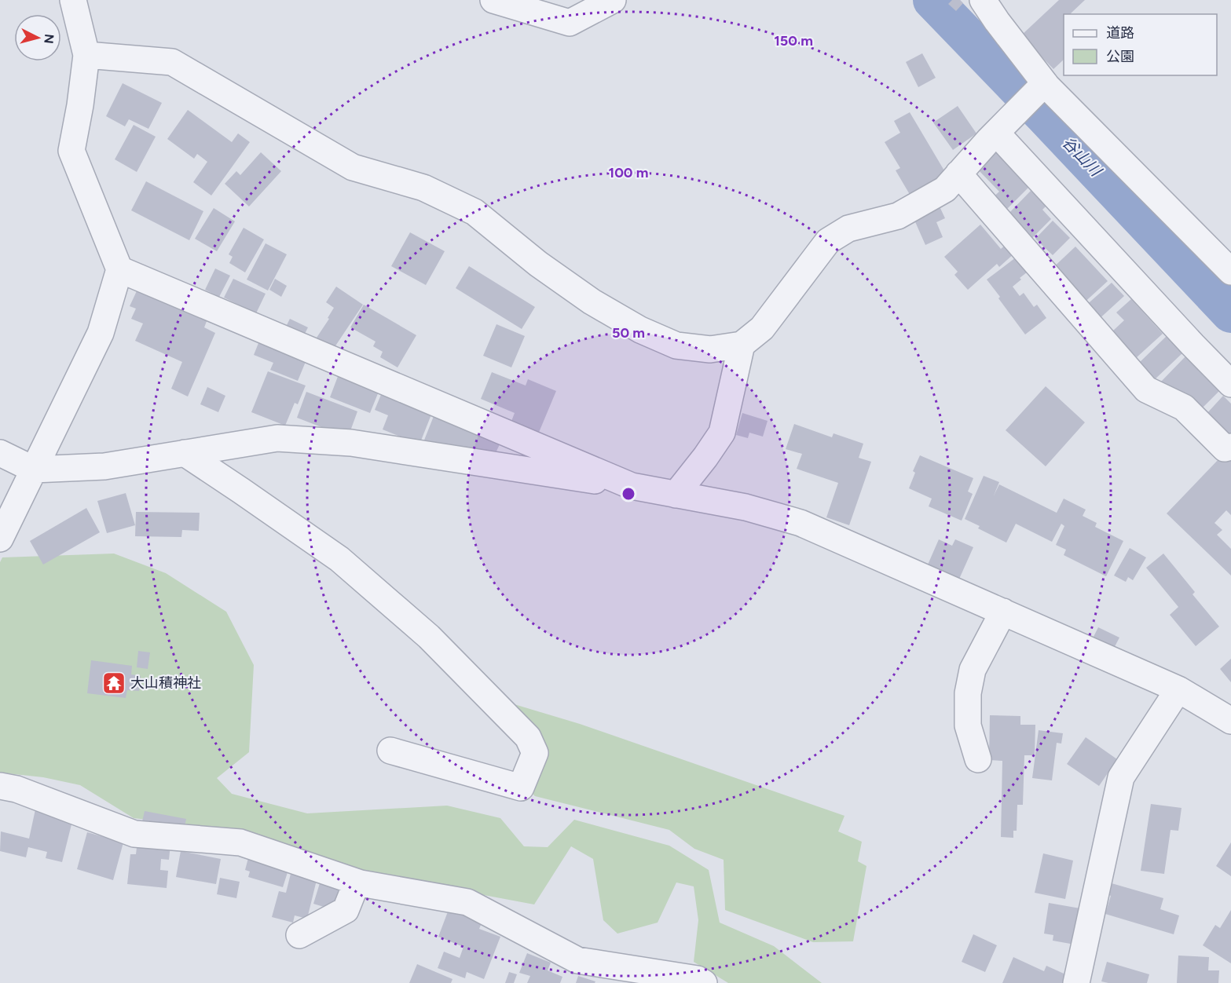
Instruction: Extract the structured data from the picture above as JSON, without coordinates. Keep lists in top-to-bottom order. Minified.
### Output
{"water":["谷山川"],"places":{"temple":["大山積神社"]},"legend":["道路","公園"],"north":"right","rings":["150 m","100 m","50 m"]}
